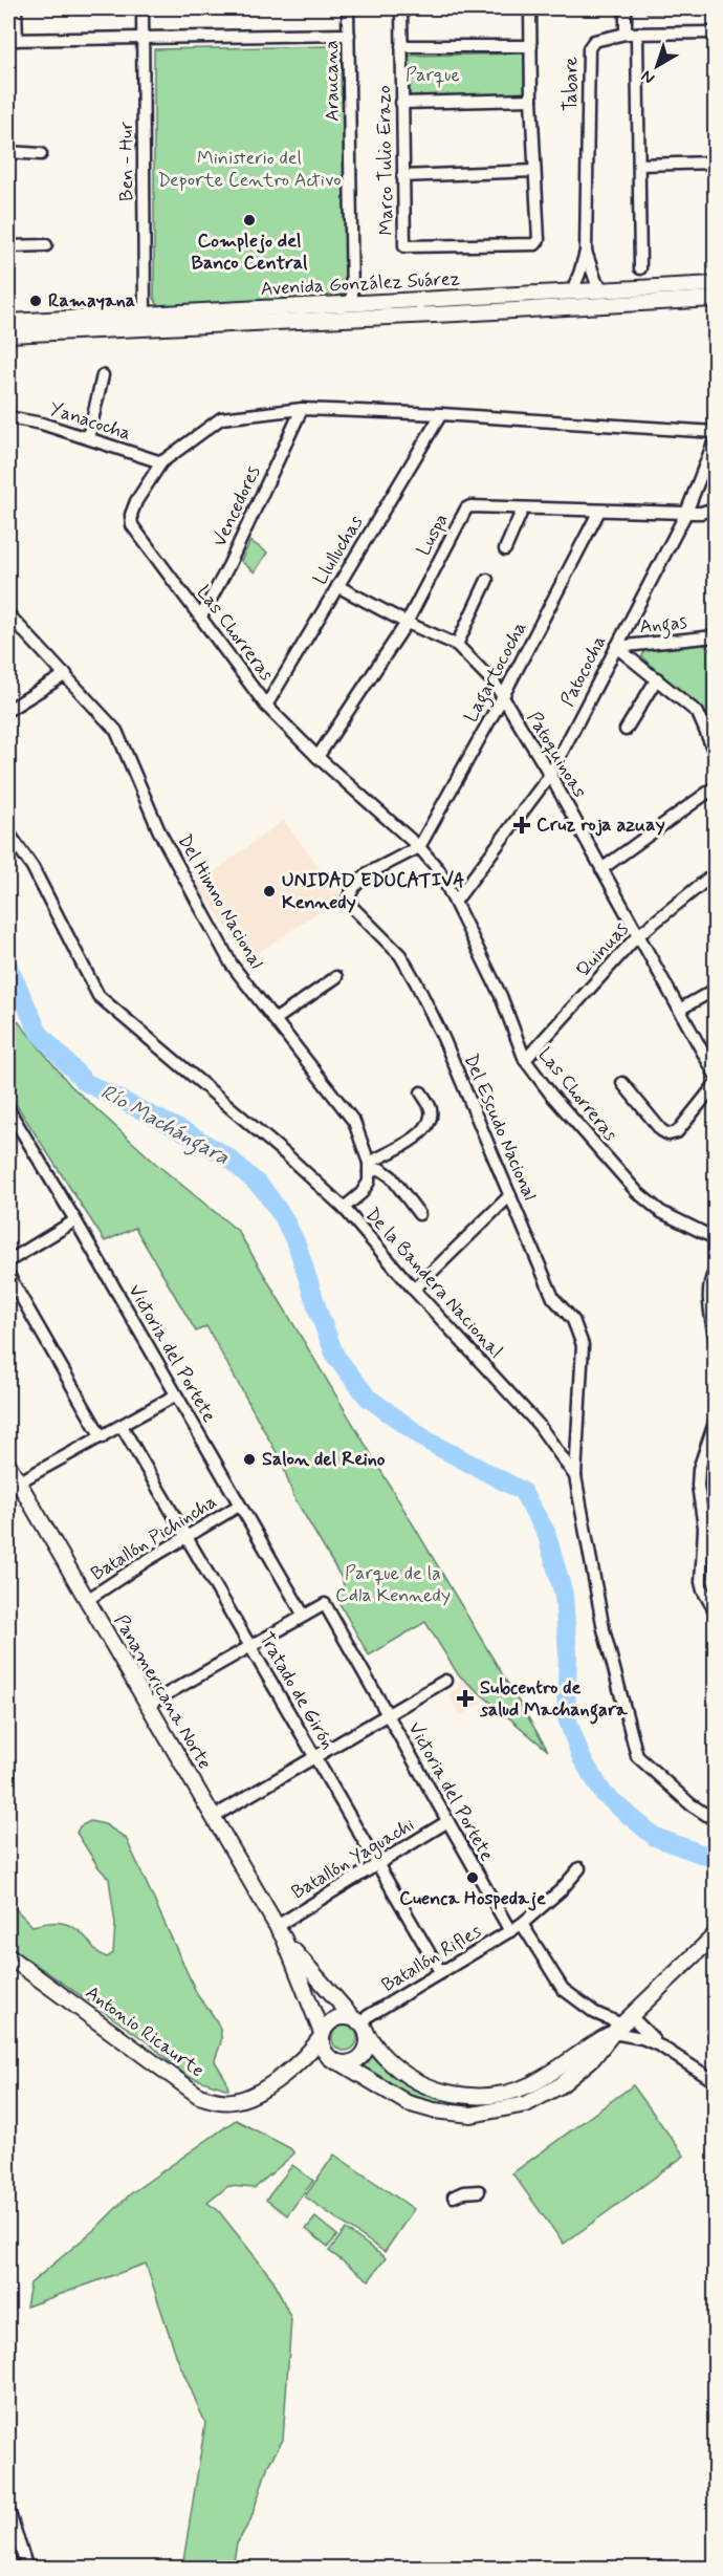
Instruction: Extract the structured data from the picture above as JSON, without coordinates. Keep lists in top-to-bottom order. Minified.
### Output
{"streets":{"main road":["Avenida González Suárez","Panamericana Norte","Antonio Ricaurte"],"street":["Araucana","Tabare","Marco Tulio Erazo","Ben - Hur","Yanacocha","Vencedores","Luspa","Llulluchas","Angas","Las Chorreras","Patococha","Lagartococha","Patoquinoas","Del Himno Nacional","Quinuas","Del Escudo Nacional","De la Bandera Nacional","Victoria del Portete","Batallón Pichincha","Tratado de Girón","Batallón Yaguachi","Batallón Rifles"]},"crossings":[["Araucana","Avenida González Suárez"],["Tabare","Avenida González Suárez"],["Ben - Hur","Avenida González Suárez"],["Yanacocha","Las Chorreras"],["Vencedores","Las Chorreras"],["Luspa","Las Chorreras"],["Luspa","Patococha"],["Luspa","Lagartococha"],["Luspa","Patoquinoas"],["Llulluchas","Las Chorreras"],["Llulluchas","Patoquinoas"],["Angas","Patococha"],["Las Chorreras","Patococha"],["Las Chorreras","Lagartococha"],["Las Chorreras","Quinuas"],["Las Chorreras","Del Escudo Nacional"],["Patococha","Patoquinoas"],["Lagartococha","Patoquinoas"],["Lagartococha","Del Escudo Nacional"],["Patoquinoas","Quinuas"],["Del Escudo Nacional","De la Bandera Nacional"],["Victoria del Portete","Batallón Pichincha"],["Victoria del Portete","Batallón Yaguachi"],["Victoria del Portete","Batallón Rifles"],["Batallón Pichincha","Tratado de Girón"],["Batallón Pichincha","Panamericana Norte"],["Tratado de Girón","Batallón Yaguachi"],["Tratado de Girón","Batallón Rifles"],["Panamericana Norte","Batallón Yaguachi"],["Panamericana Norte","Batallón Rifles"],["Panamericana Norte","Antonio Ricaurte"],["Batallón Rifles","Antonio Ricaurte"]],"water":["Río Machángara"],"parks":["Parque","Ministerio del Deporte Centro Activo","Parque de la Cdla Kennedy"],"places":{"other":["Complejo del Banco Central","Ramayana","UNIDAD EDUCATIVA Kennedy","Salon del Reino","Cuenca Hospedaje"],"health":["Cruz roja azuay","Subcentro de salud Machangara"]},"north":"bottom left"}
